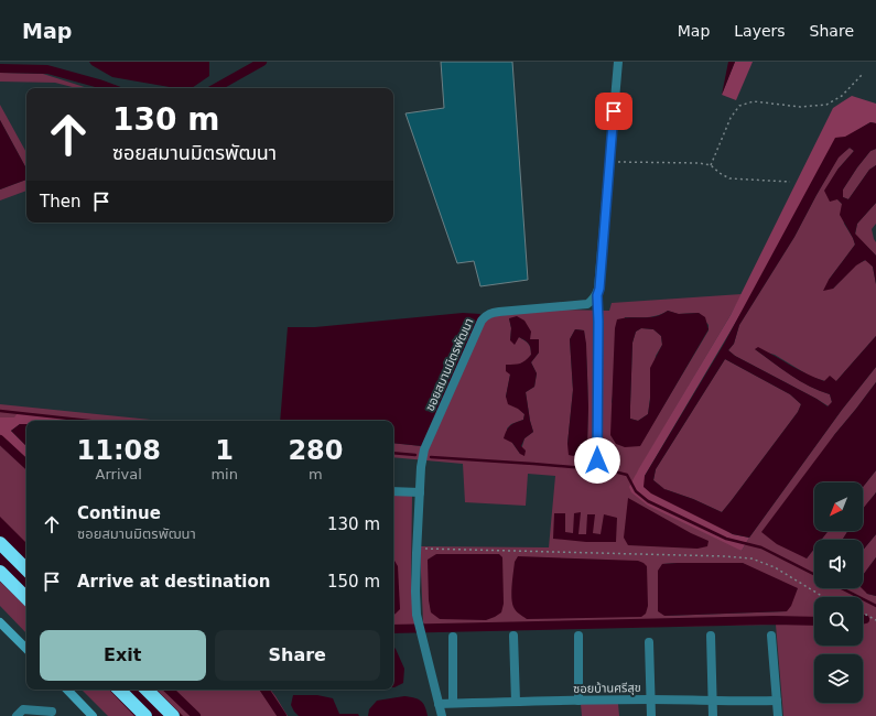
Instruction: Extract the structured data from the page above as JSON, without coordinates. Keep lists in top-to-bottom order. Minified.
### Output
{"streets":{"street":["ซอยสมานมิตรพัฒนา","ซอยบ้านศรีสุข"]},"crossings":[["ซอยสมานมิตรพัฒนา","ซอยบ้านศรีสุข"]],"north":"bottom left","page":{"header":"Map","nav":["Map","Layers","Share"],"turn":["130 m","ซอยสมานมิตรพัฒนา"],"then":"Then","eta":["11:08","Arrival","1","min","280","m"],"list":[{"name":"Continue","note":"ซอยสมานมิตรพัฒนา","value":"130 m"},{"name":"Arrive at destination","value":"150 m"}],"buttons":["Exit","Share"]}}
